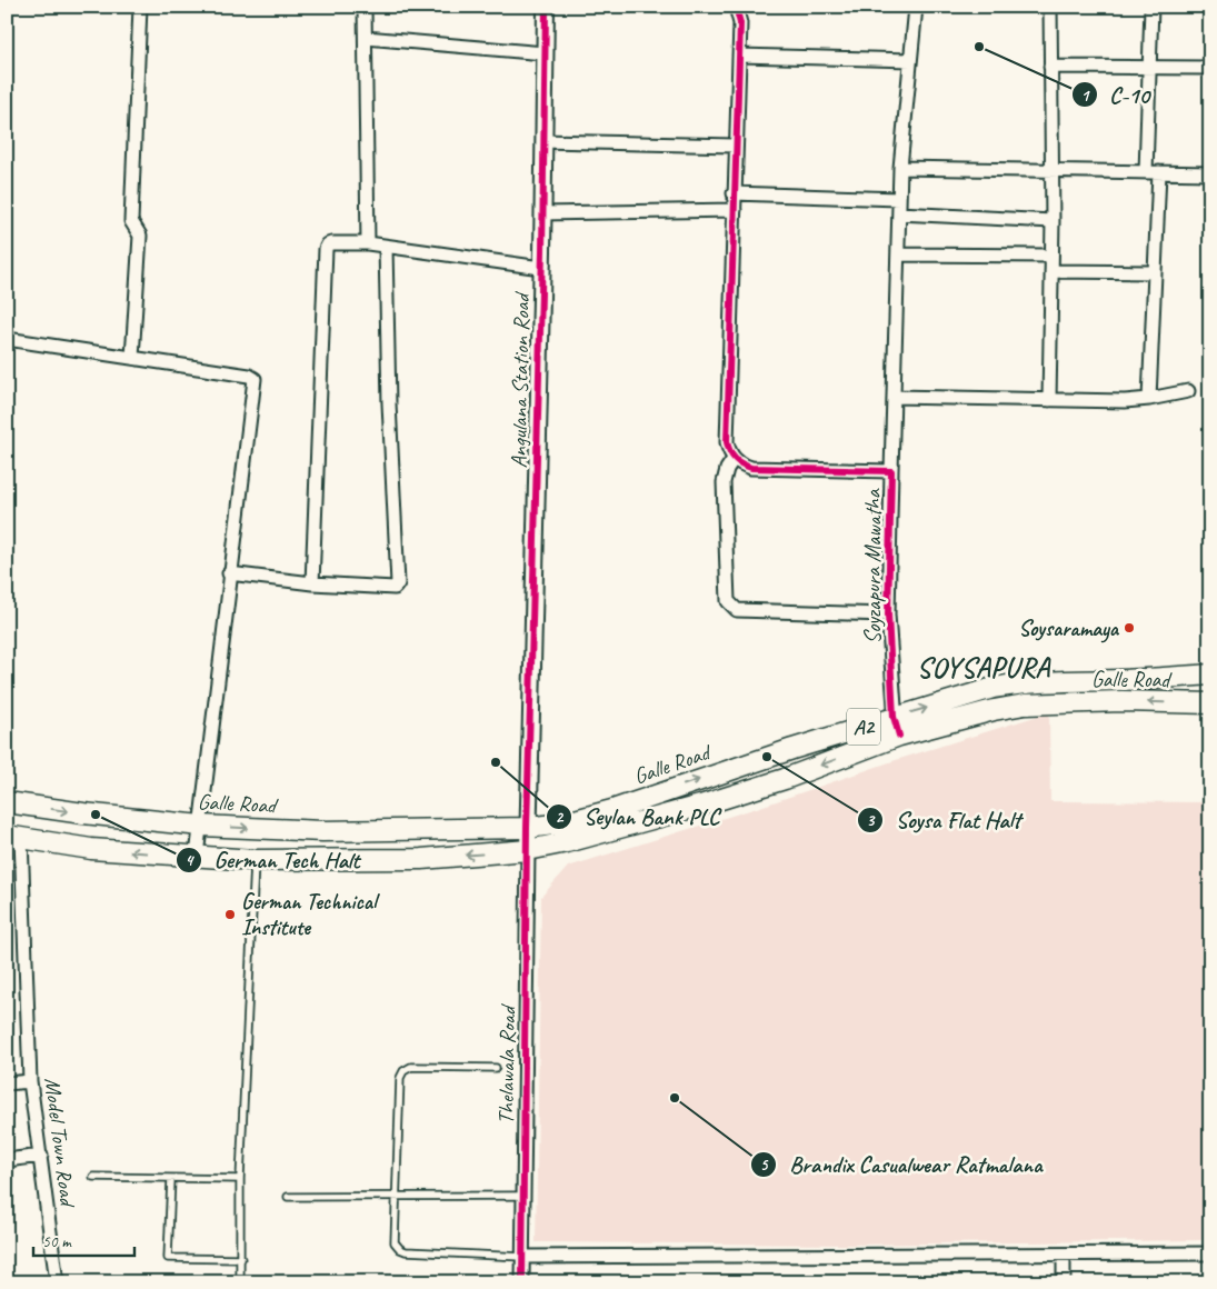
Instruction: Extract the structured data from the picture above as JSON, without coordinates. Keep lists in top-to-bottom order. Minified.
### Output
{"streets":{"highway":["Galle Road","A2"],"street":["Angulana Station Road","Soyzapura Mawatha","Thelawala Road","Model Town Road"]},"crossings":[["Angulana Station Road","Galle Road"],["Soyzapura Mawatha","Galle Road"],["Galle Road","Thelawala Road"],["Galle Road","Model Town Road"]],"districts":["SOYSAPURA"],"places":["C-10","Soysaramaya","Soysa Flat Halt","Seylan Bank PLC","German Tech Halt","German Technical Institute","Brandix Casualwear Ratmalana"],"scale_bar":"50 m"}
